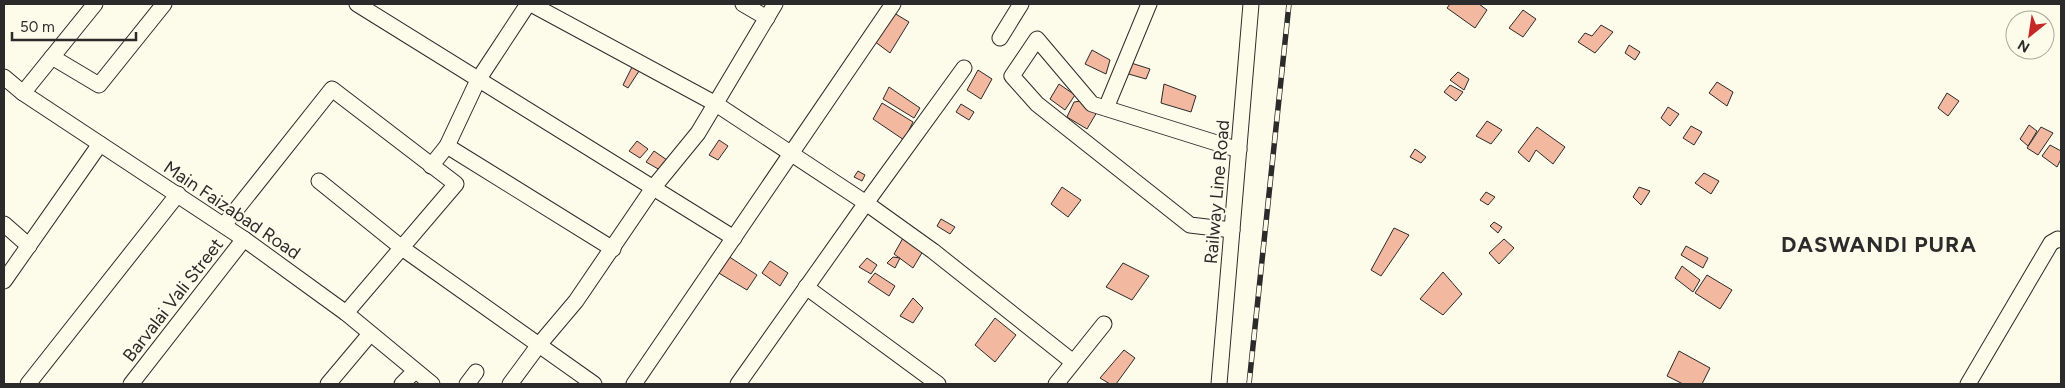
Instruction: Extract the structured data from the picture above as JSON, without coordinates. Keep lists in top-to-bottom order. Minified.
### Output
{"streets":{"street":["Railway Line Road","Main Faizabad Road","Barvalai Vali Street"]},"crossings":[["Main Faizabad Road","Barvalai Vali Street"]],"districts":["DASWANDI PURA"],"scale_bar":"50 m","north":"bottom left"}
